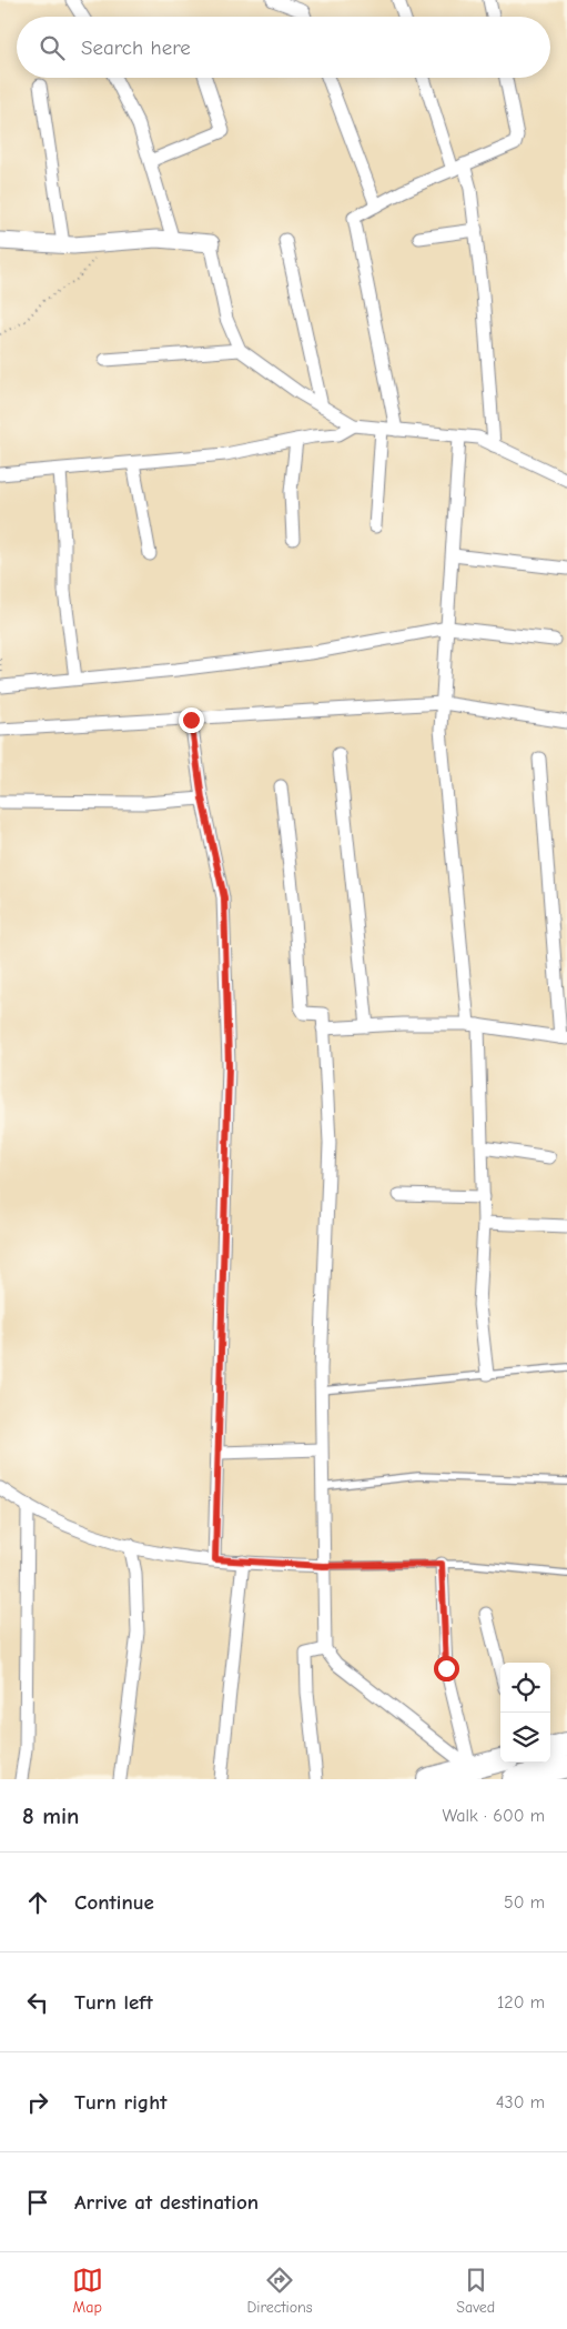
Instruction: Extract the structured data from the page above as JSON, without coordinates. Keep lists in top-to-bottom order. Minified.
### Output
{"page":{"search":"Search here","heading":["8 min","Walk · 600 m"],"list":[["Continue","50 m"],["Turn left","120 m"],["Turn right","430 m"],"Arrive at destination"],"nav":["Map","Directions","Saved"]}}
